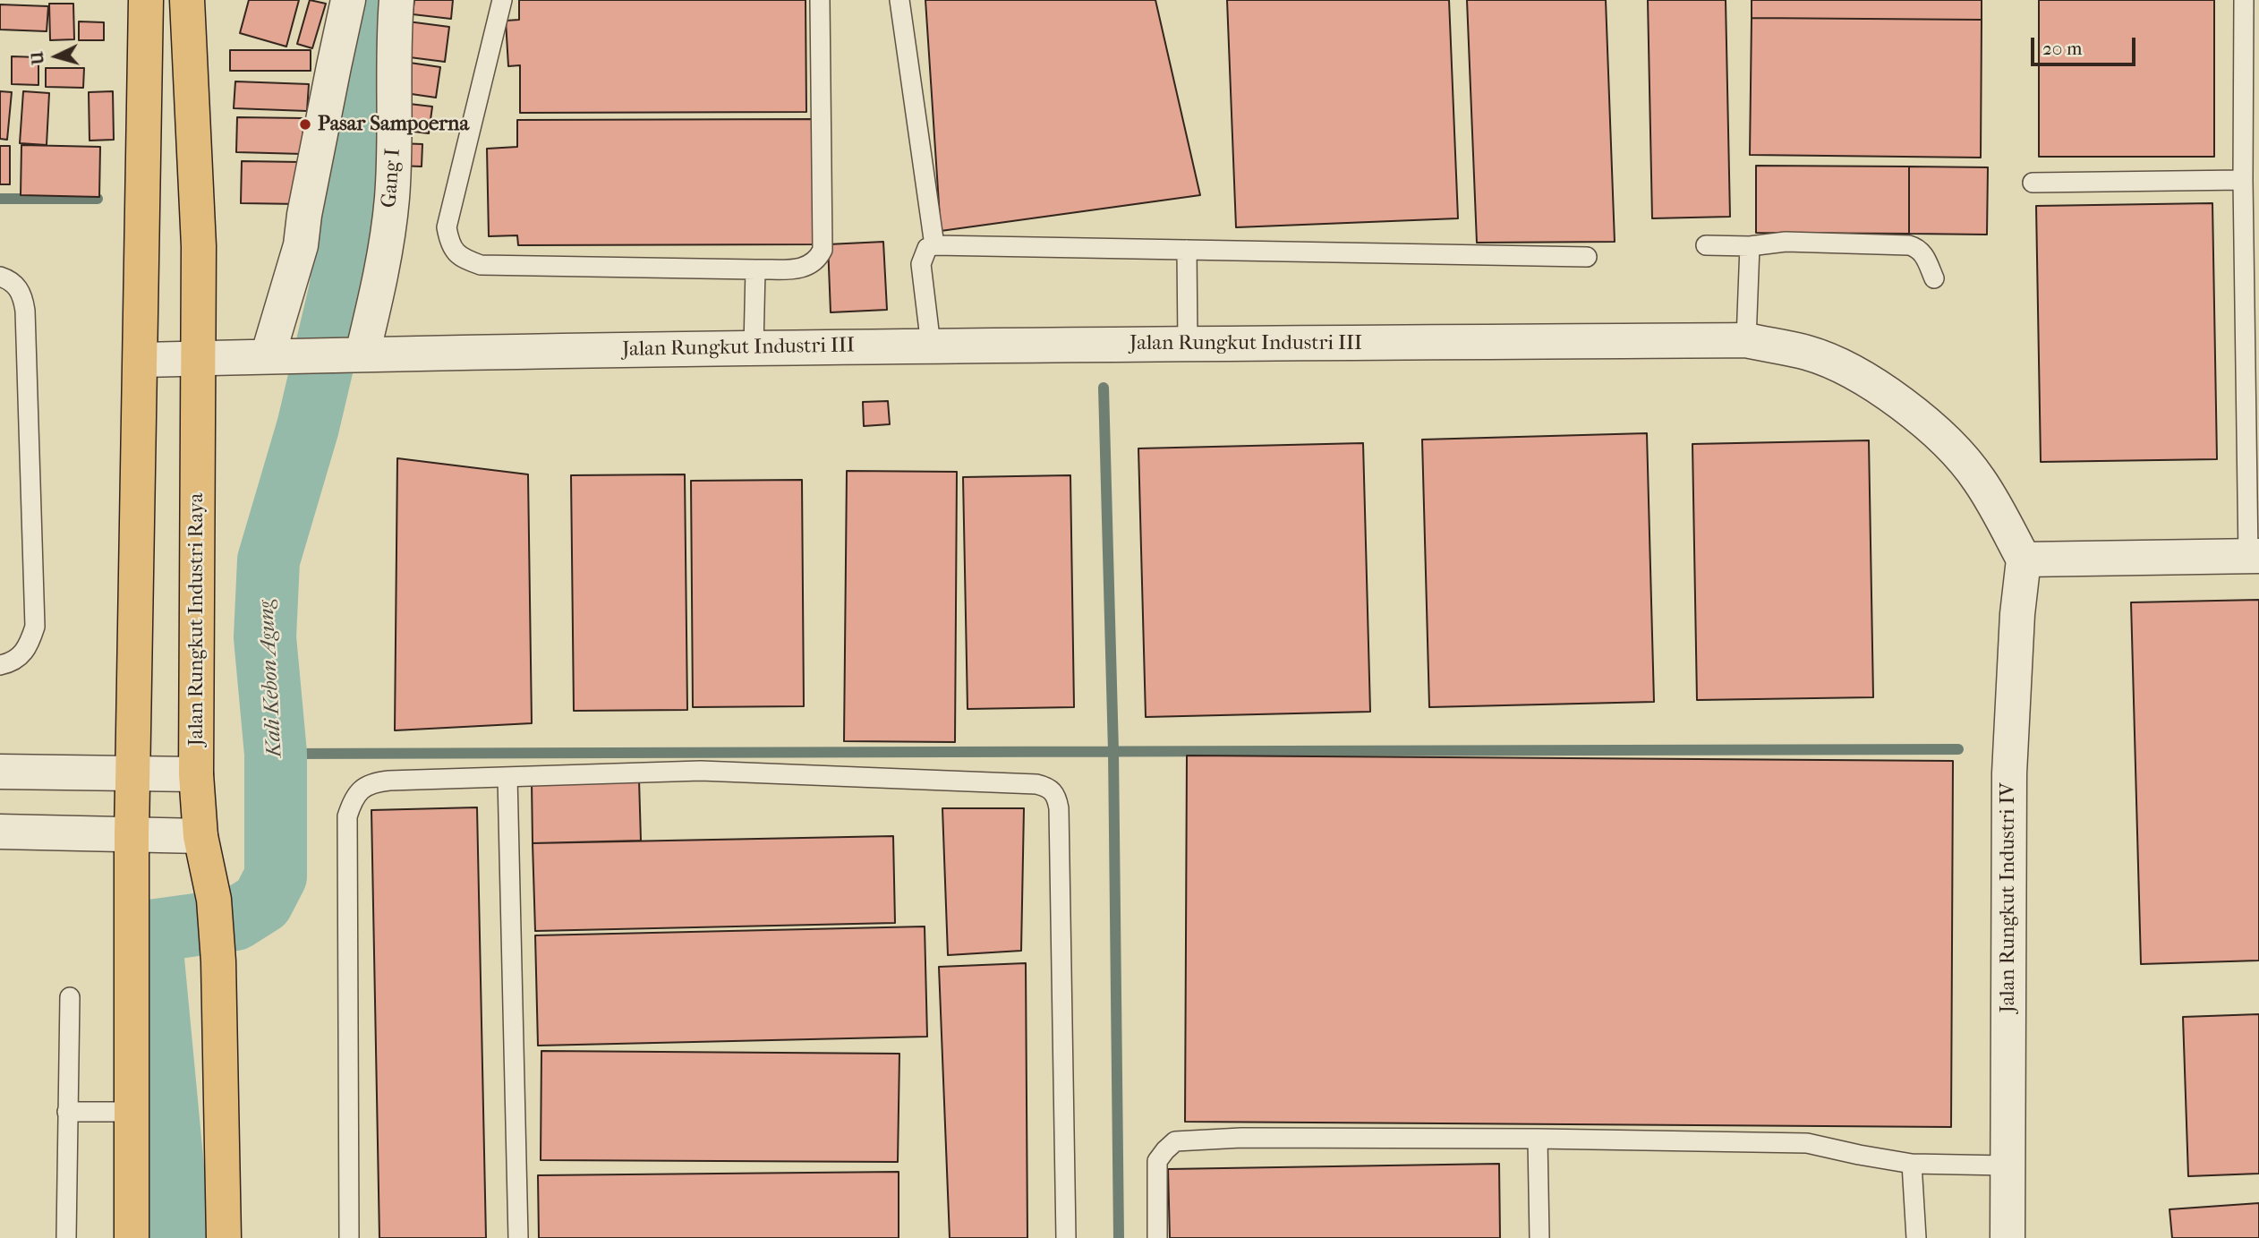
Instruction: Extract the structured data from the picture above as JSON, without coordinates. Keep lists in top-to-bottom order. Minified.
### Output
{"streets":{"main road":["Jalan Rungkut Industri Raya"],"street":["Gang I","Jalan Rungkut Industri III","Jalan Rungkut Industri IV"]},"crossings":[["Gang I","Jalan Rungkut Industri III"],["Jalan Rungkut Industri III","Jalan Rungkut Industri Raya"],["Jalan Rungkut Industri III","Jalan Rungkut Industri IV"]],"water":["Kali Kebon Agung"],"places":["Pasar Sampoerna"],"scale_bar":"20 m","north":"left"}
